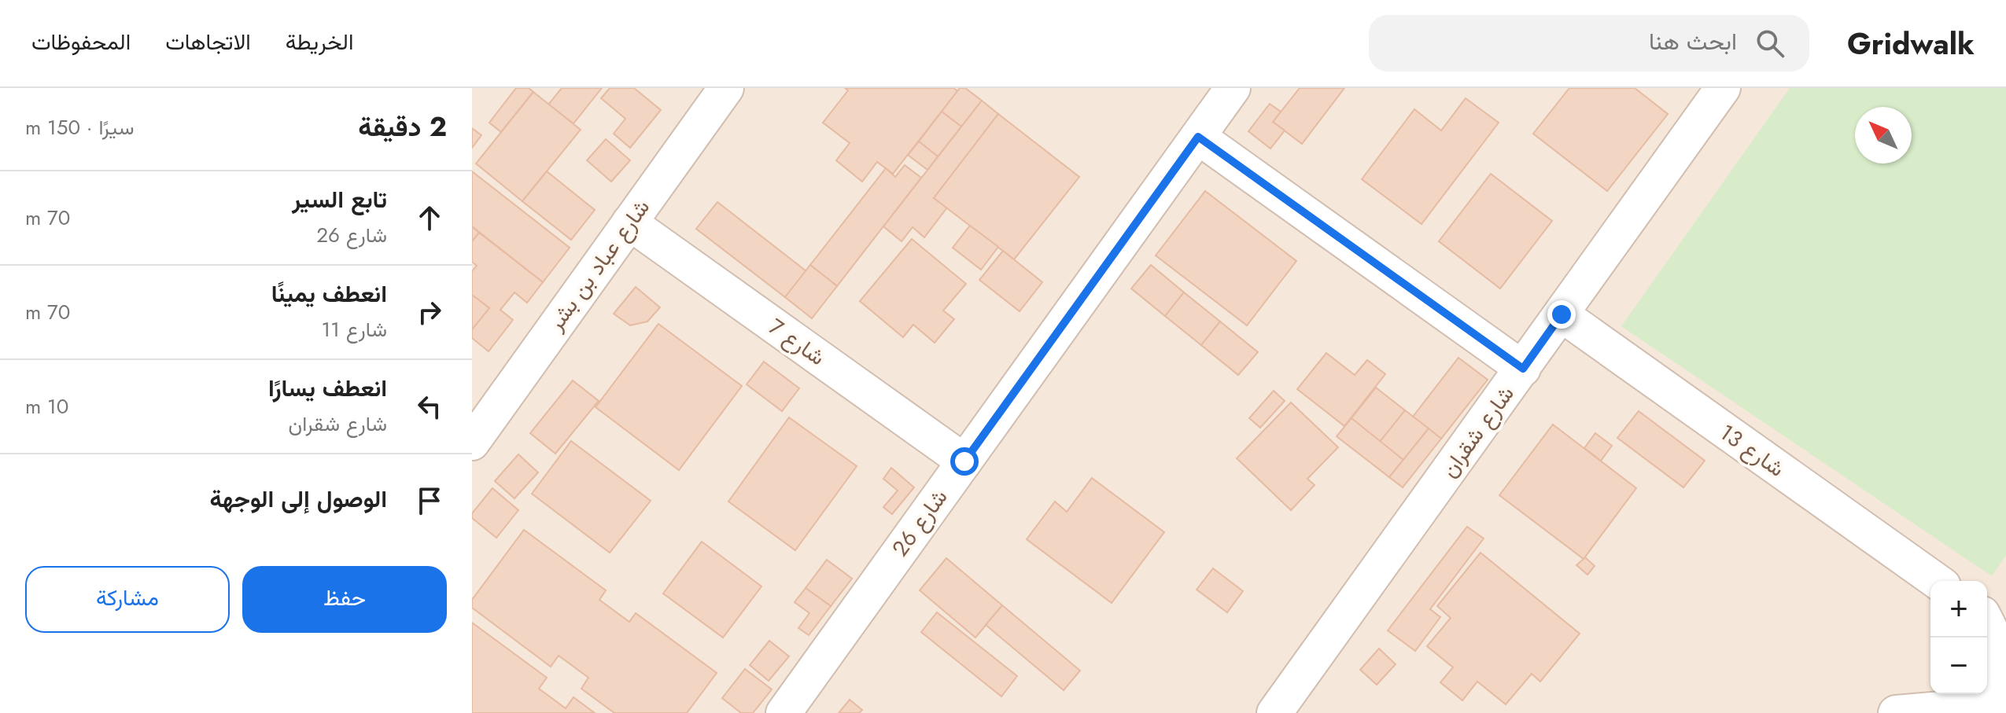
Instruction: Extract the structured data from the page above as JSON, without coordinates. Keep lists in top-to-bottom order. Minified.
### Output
{"streets":{"street":["شارع عباد بن بشر","شارع 7","شارع شقران","شارع 13","شارع 26"]},"crossings":[["شارع عباد بن بشر","شارع 7"],["شارع 7","شارع 26"],["شارع شقران","شارع 13"]],"north":"top left","page":{"header":"Gridwalk","search":"ابحث هنا","nav":["الخريطة","الاتجاهات","المحفوظات"],"heading":["2 دقيقة","سيرًا · 150 m"],"list":[["تابع السير","شارع 26","70 m"],["انعطف يمينًا","شارع 11","70 m"],["انعطف يسارًا","شارع شقران","10 m"],"الوصول إلى الوجهة"],"buttons":["حفظ","مشاركة"],"map_buttons":["+","−"]}}
